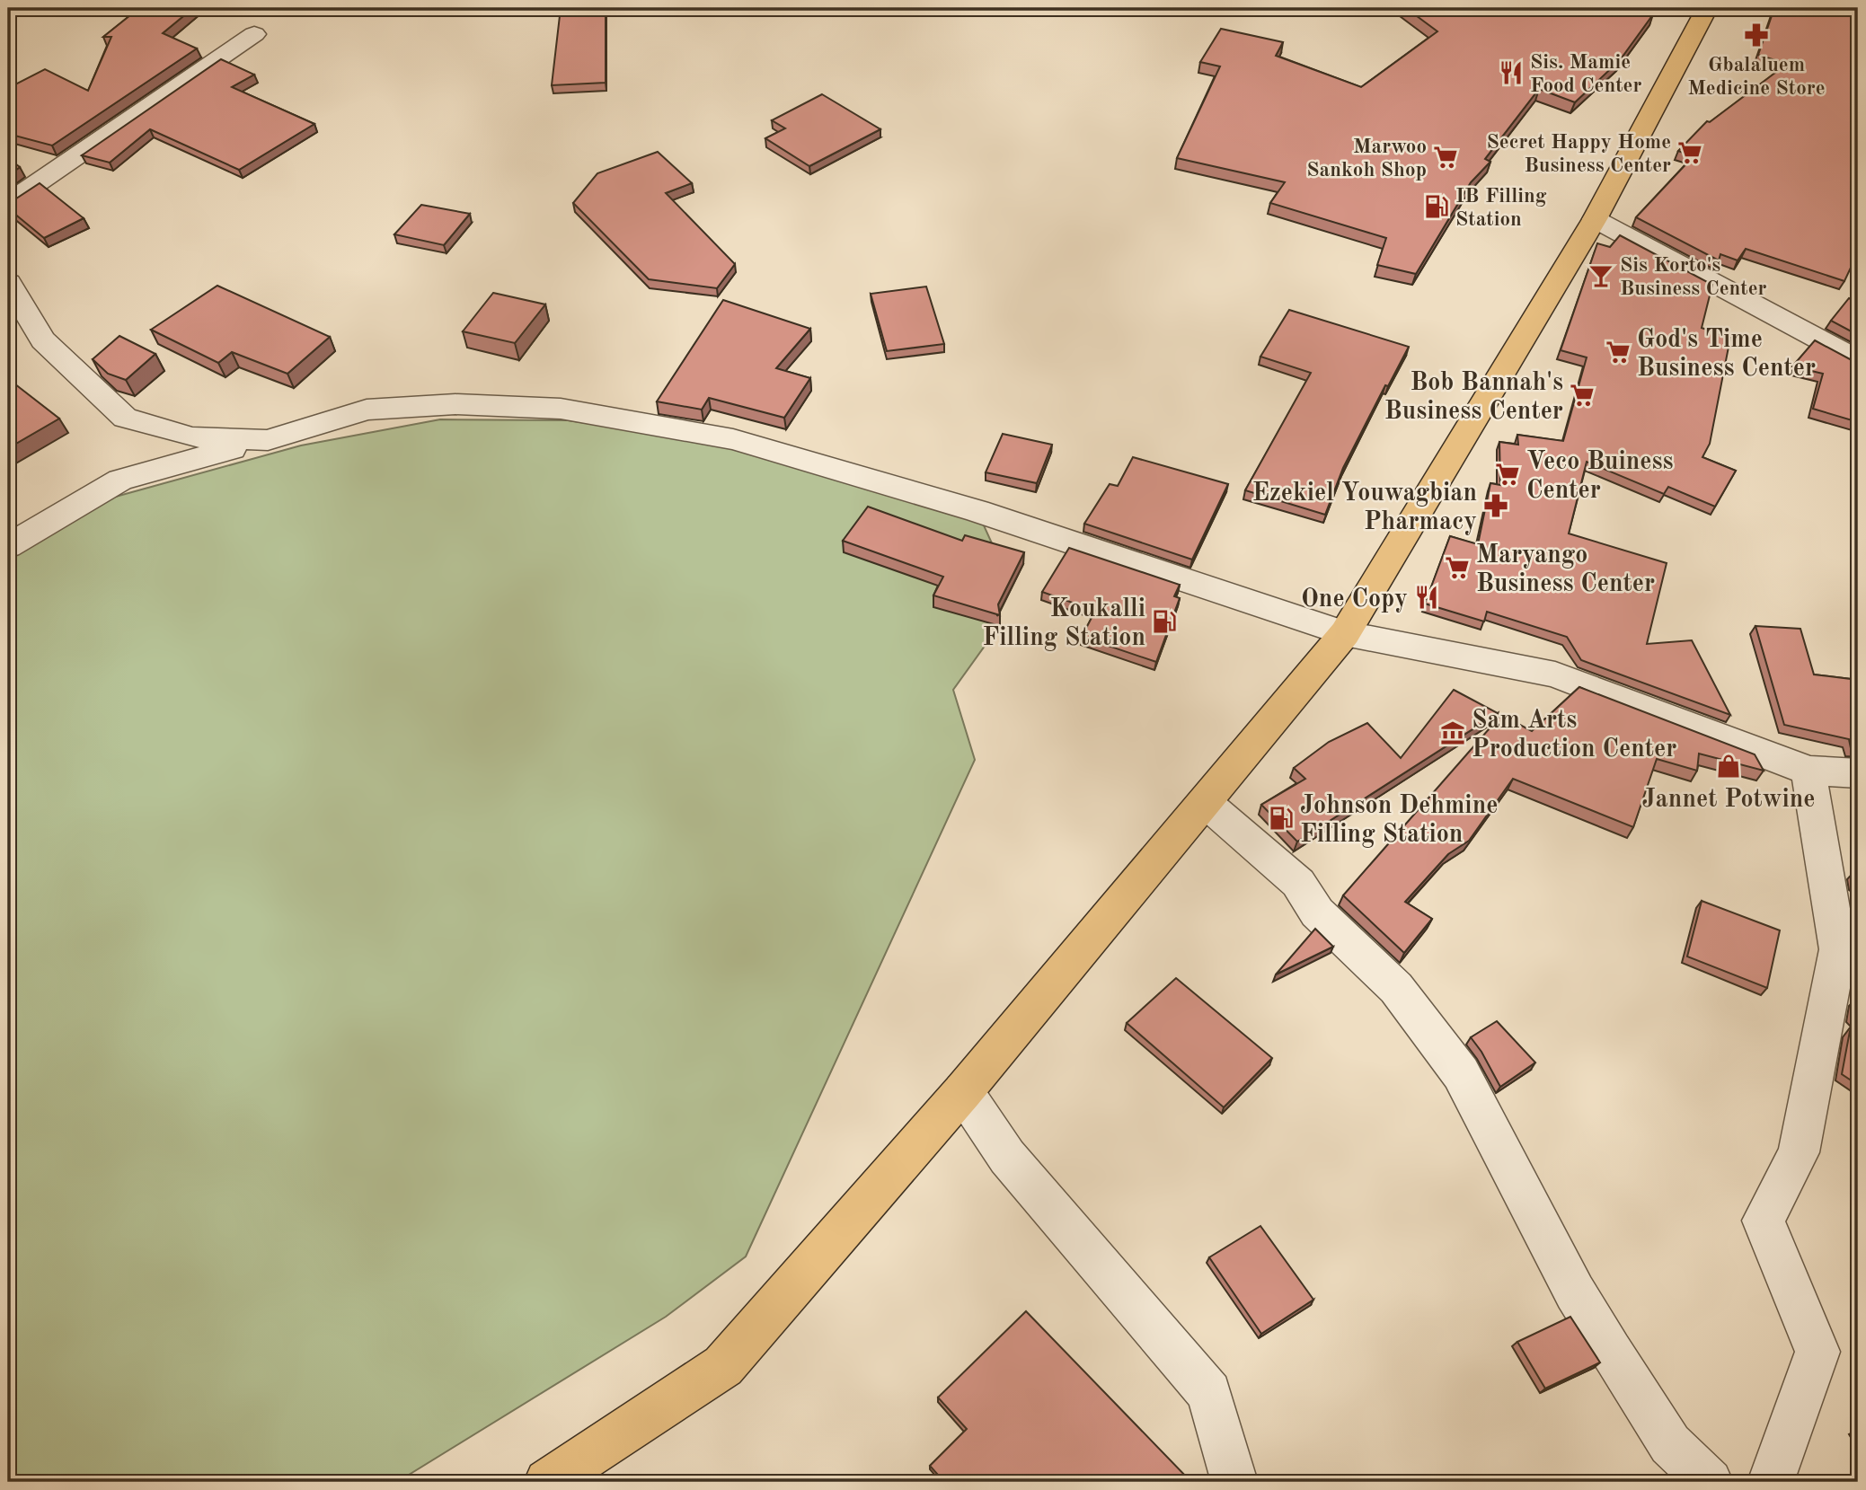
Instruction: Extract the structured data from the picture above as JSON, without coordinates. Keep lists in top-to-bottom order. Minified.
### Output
{"places":{"pharmacy":["Gbalaluem Medicine Store","Ezekiel Youwagbian Pharmacy"],"restaurant":["Sis. Mamie Food Center","One Copy"],"supermarket":["Secret Happy Home Business Center","Marwoo Sankoh Shop","God's Time Business Center","Bob Bannah's Business Center","Veco Buiness Center","Maryango Business Center"],"fuel station":["IB Filling Station","Koukalli Filling Station","Johnson Dehmine Filling Station"],"bar":["Sis Korto's Business Center"],"museum":["Sam Arts Production Center"],"shop":["Jannet Potwine"]}}
